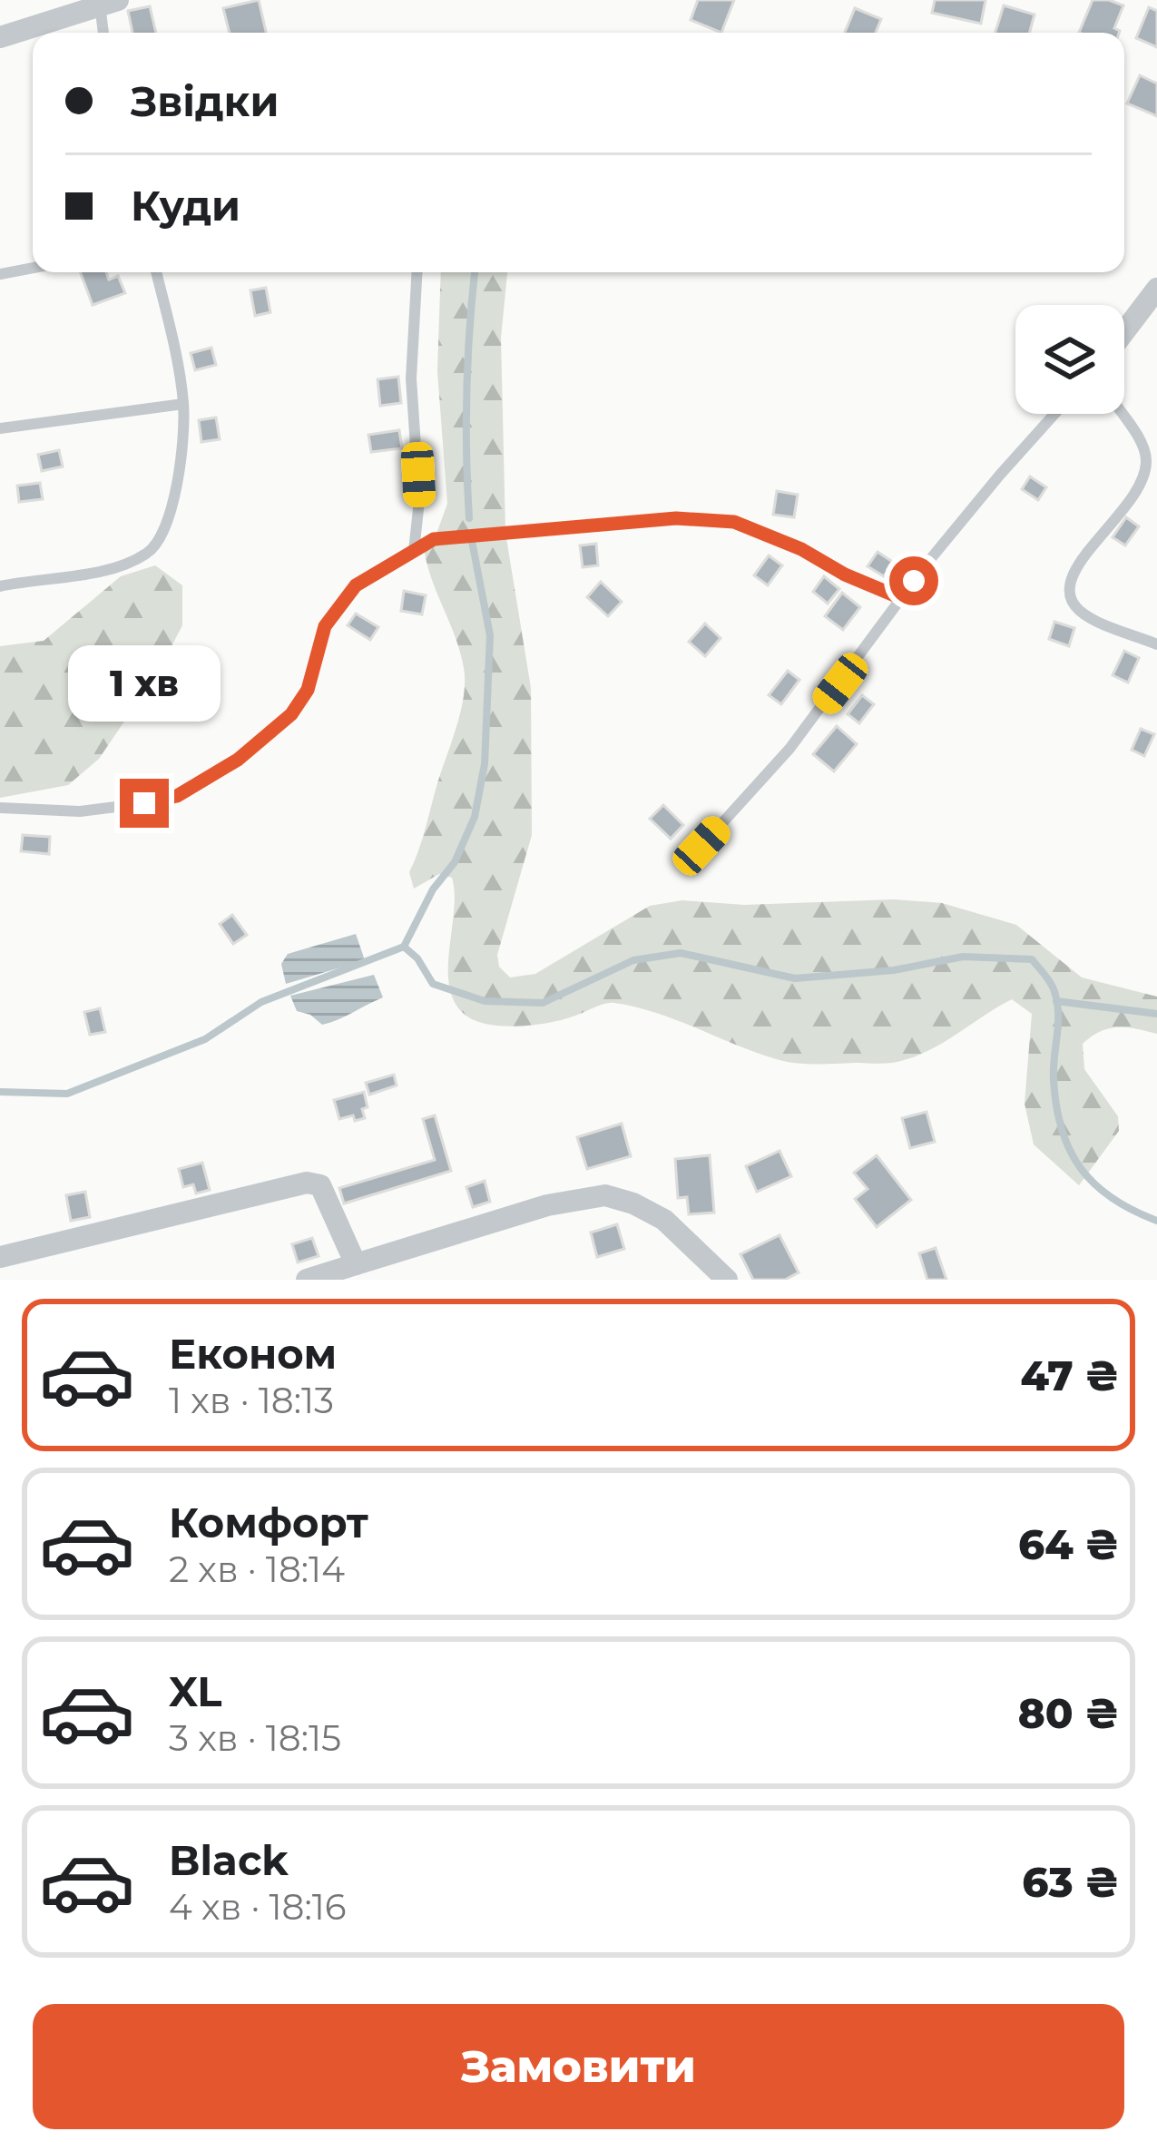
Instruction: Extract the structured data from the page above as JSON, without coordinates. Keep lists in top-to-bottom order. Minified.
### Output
{"page":{"banner":["Звідки","Куди"],"bubble":"1 хв","list":[{"name":"Економ","note":"1 хв · 18:13","value":"47 ₴"},{"name":"Комфорт","note":"2 хв · 18:14","value":"64 ₴"},{"name":"XL","note":"3 хв · 18:15","value":"80 ₴"},{"name":"Black","note":"4 хв · 18:16","value":"63 ₴"}],"buttons":"Замовити"}}
